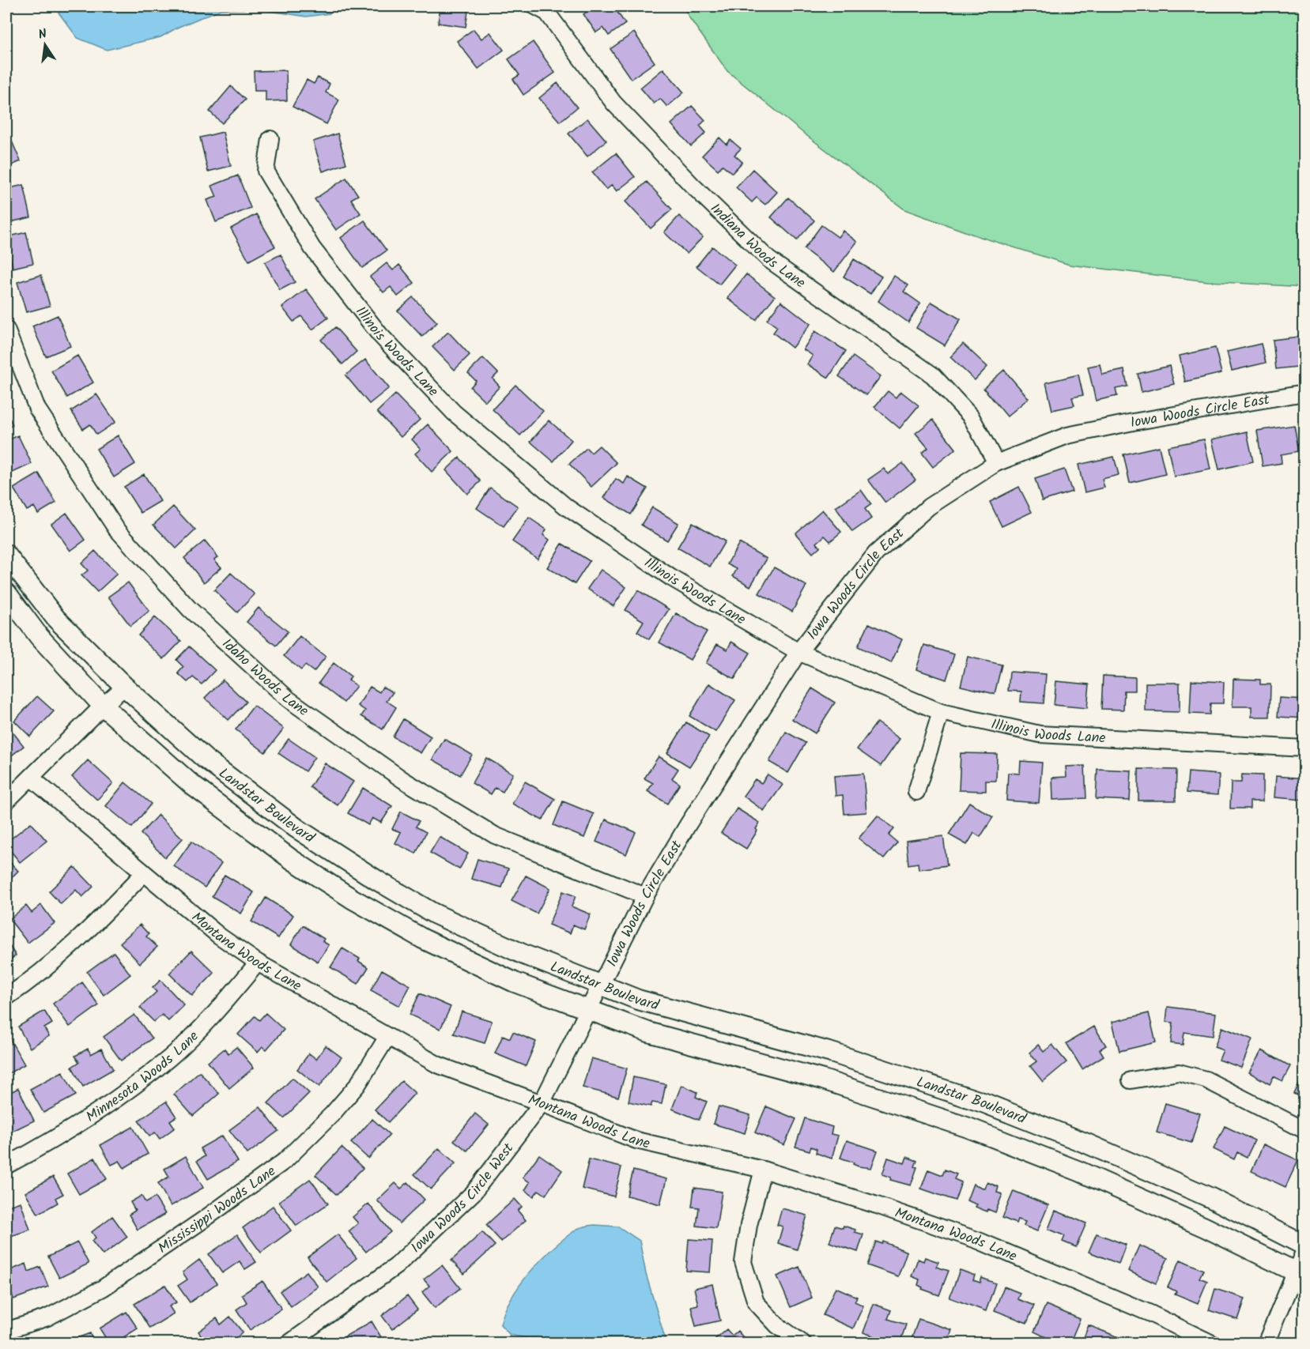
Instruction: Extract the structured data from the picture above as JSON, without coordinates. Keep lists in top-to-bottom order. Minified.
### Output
{"streets":{"street":["Indiana Woods Lane","Illinois Woods Lane","Iowa Woods Circle East","Idaho Woods Lane","Landstar Boulevard","Montana Woods Lane","Minnesota Woods Lane","Iowa Woods Circle West","Mississippi Woods Lane"]},"crossings":[["Indiana Woods Lane","Iowa Woods Circle East"],["Illinois Woods Lane","Iowa Woods Circle East"],["Iowa Woods Circle East","Idaho Woods Lane"],["Iowa Woods Circle East","Landstar Boulevard"],["Iowa Woods Circle East","Iowa Woods Circle West"],["Landstar Boulevard","Iowa Woods Circle West"],["Montana Woods Lane","Minnesota Woods Lane"],["Montana Woods Lane","Iowa Woods Circle West"],["Montana Woods Lane","Mississippi Woods Lane"]],"north":"top"}
